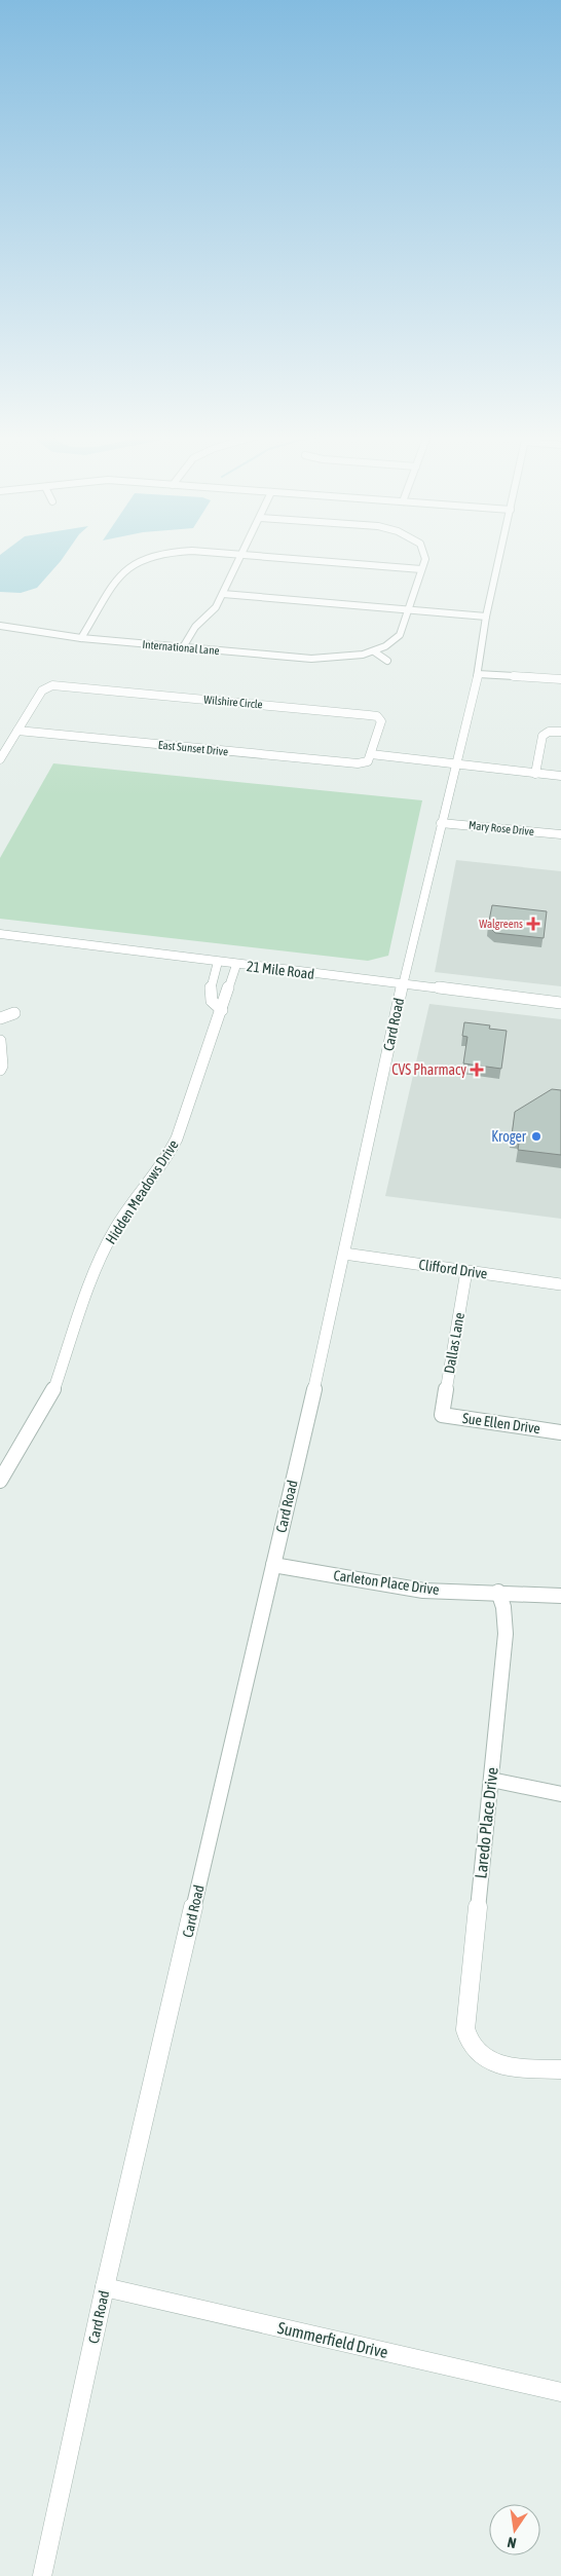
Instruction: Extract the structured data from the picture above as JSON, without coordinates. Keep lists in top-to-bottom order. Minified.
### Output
{"streets":{"street":["International Lane","Wilshire Circle","East Sunset Drive","Mary Rose Drive","21 Mile Road","Card Road","Hidden Meadows Drive","Clifford Drive","Dallas Lane","Sue Ellen Drive","Carleton Place Drive","Laredo Place Drive","Summerfield Drive"]},"crossings":[["Wilshire Circle","East Sunset Drive"],["East Sunset Drive","Card Road"],["Mary Rose Drive","Card Road"],["21 Mile Road","Card Road"],["21 Mile Road","Hidden Meadows Drive"],["Card Road","Clifford Drive"],["Card Road","Carleton Place Drive"],["Card Road","Summerfield Drive"],["Clifford Drive","Dallas Lane"],["Dallas Lane","Sue Ellen Drive"],["Carleton Place Drive","Laredo Place Drive"]],"places":{"health":["Walgreens","CVS Pharmacy"],"other":["Kroger"]},"north":"bottom"}
